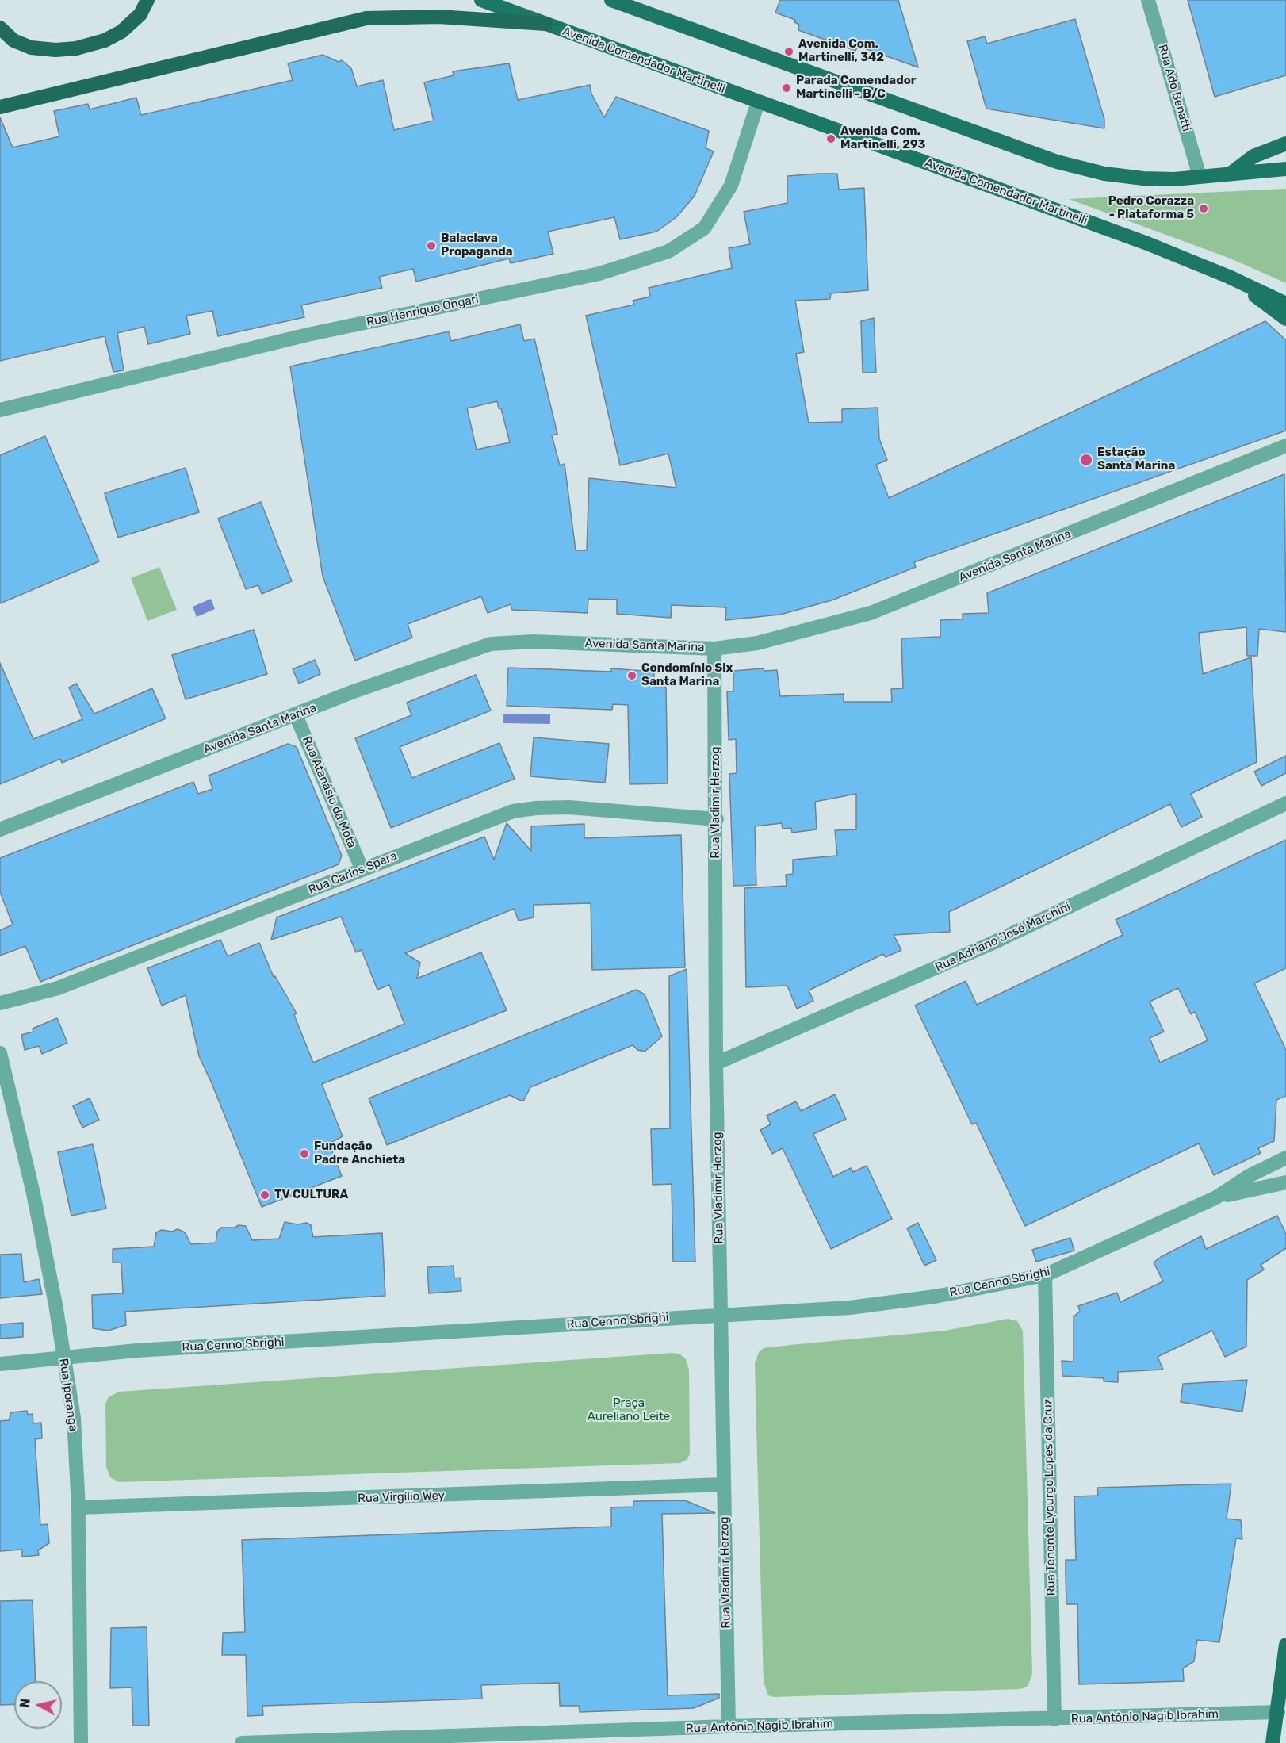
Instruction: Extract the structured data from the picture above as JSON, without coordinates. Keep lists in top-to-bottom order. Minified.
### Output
{"streets":{"main road":["Avenida Comendador Martinelli"],"street":["Rua Ado Benatti","Rua Henrique Ongari","Avenida Santa Marina","Rua Atanásio da Mota","Rua Vladimir Herzog","Rua Carlos Spera","Rua Adriano José Marchini","Rua Cenno Sbrighi","Rua Iporanga","Rua Virgílio Wey","Rua Tenente Lycurgo Lopes da Cruz","Rua Antônio Nagib Ibrahim"]},"crossings":[["Avenida Comendador Martinelli","Rua Henrique Ongari"],["Avenida Santa Marina","Rua Atanásio da Mota"],["Avenida Santa Marina","Rua Vladimir Herzog"],["Rua Atanásio da Mota","Rua Carlos Spera"],["Rua Vladimir Herzog","Rua Carlos Spera"],["Rua Vladimir Herzog","Rua Adriano José Marchini"],["Rua Vladimir Herzog","Rua Cenno Sbrighi"],["Rua Vladimir Herzog","Rua Virgílio Wey"],["Rua Vladimir Herzog","Rua Antônio Nagib Ibrahim"],["Rua Cenno Sbrighi","Rua Iporanga"],["Rua Cenno Sbrighi","Rua Tenente Lycurgo Lopes da Cruz"],["Rua Iporanga","Rua Virgílio Wey"],["Rua Tenente Lycurgo Lopes da Cruz","Rua Antônio Nagib Ibrahim"]],"parks":["Praça Aureliano Leite"],"places":["Avenida Com. Martinelli, 342","Parada Comendador Martinelli - B/C","Avenida Com. Martinelli, 293","Pedro Corazza - Plataforma 5","Balaclava Propaganda","Estação Santa Marina","Condomínio Six Santa Marina","Fundação Padre Anchieta","TV CULTURA"],"north":"left"}
